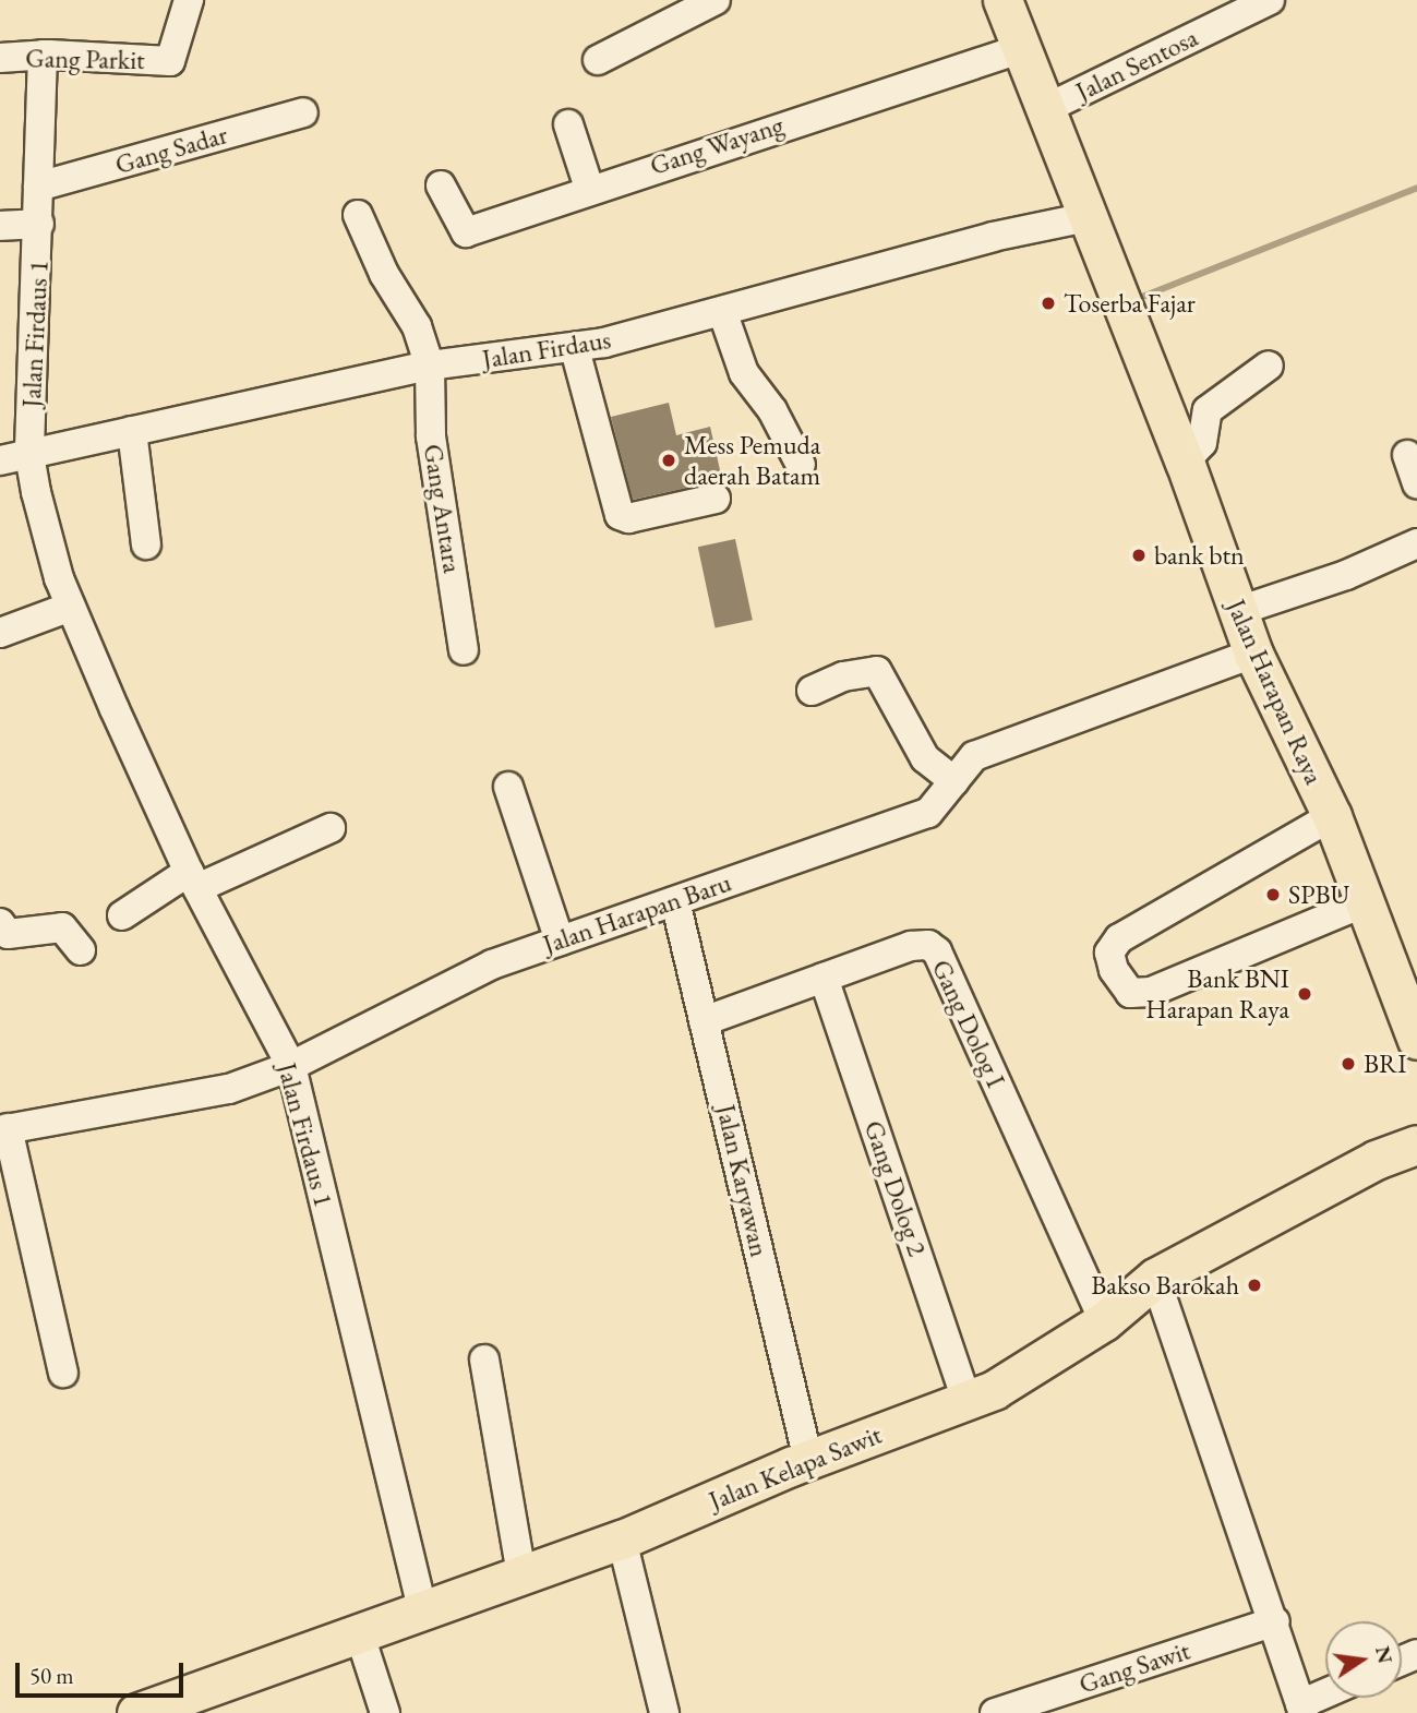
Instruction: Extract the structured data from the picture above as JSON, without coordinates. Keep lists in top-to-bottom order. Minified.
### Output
{"streets":{"main road":["Jalan Harapan Raya","Jalan Kelapa Sawit"],"street":["Gang Parkit","Jalan Sentosa","Gang Wayang","Gang Sadar","Jalan Firdaus 1","Jalan Firdaus","Gang Antara","Jalan Harapan Baru","Gang Dolog I","Jalan Karyawan","Gang Dolog 2","Gang Sawit"]},"crossings":[["Gang Parkit","Jalan Firdaus 1"],["Jalan Sentosa","Jalan Harapan Raya"],["Gang Wayang","Jalan Harapan Raya"],["Gang Sadar","Jalan Firdaus 1"],["Jalan Firdaus 1","Jalan Firdaus"],["Jalan Firdaus 1","Jalan Harapan Baru"],["Jalan Firdaus 1","Jalan Kelapa Sawit"],["Jalan Firdaus","Gang Antara"],["Jalan Firdaus","Jalan Harapan Raya"],["Jalan Harapan Raya","Jalan Harapan Baru"],["Jalan Harapan Baru","Jalan Karyawan"],["Gang Dolog I","Jalan Karyawan"],["Gang Dolog I","Gang Dolog 2"],["Gang Dolog I","Jalan Kelapa Sawit"],["Jalan Karyawan","Jalan Kelapa Sawit"],["Gang Dolog 2","Jalan Kelapa Sawit"]],"places":["Toserba Fajar","Mess Pemuda daerah Batam","bank btn","SPBU","Bank BNI Harapan Raya","BRI","Bakso Barokah"],"scale_bar":"50 m","north":"right"}
